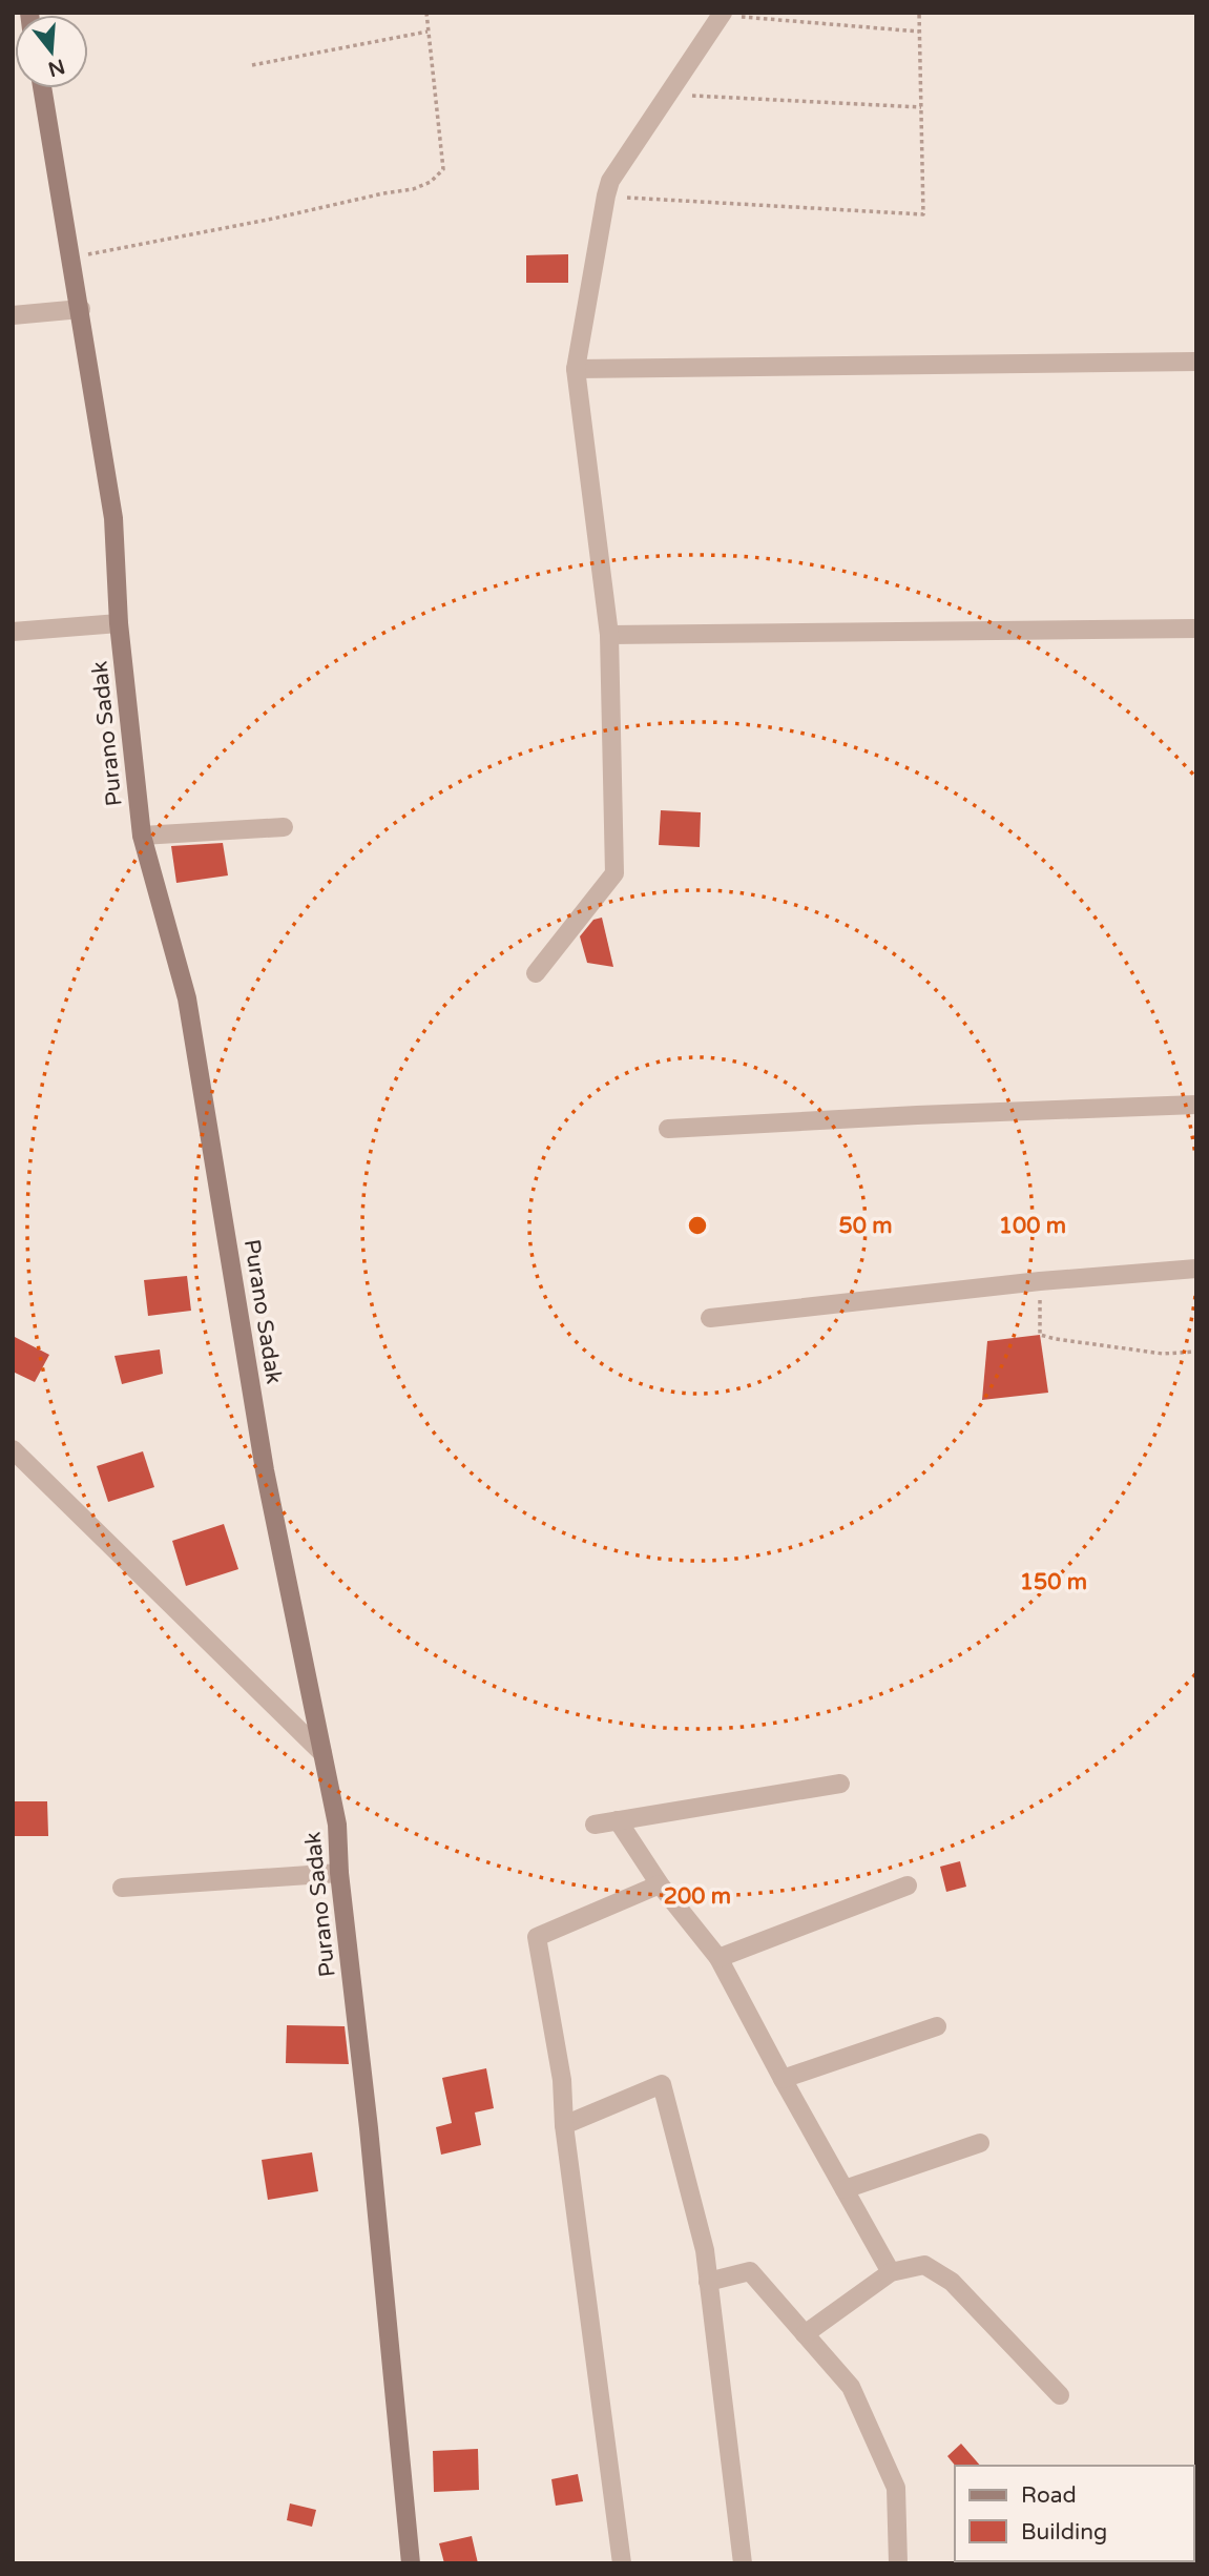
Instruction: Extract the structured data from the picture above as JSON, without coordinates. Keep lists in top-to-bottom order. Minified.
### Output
{"streets":{"main road":["Purano Sadak"]},"legend":["Road","Building"],"north":"bottom","rings":["50 m","100 m","150 m","200 m"]}
